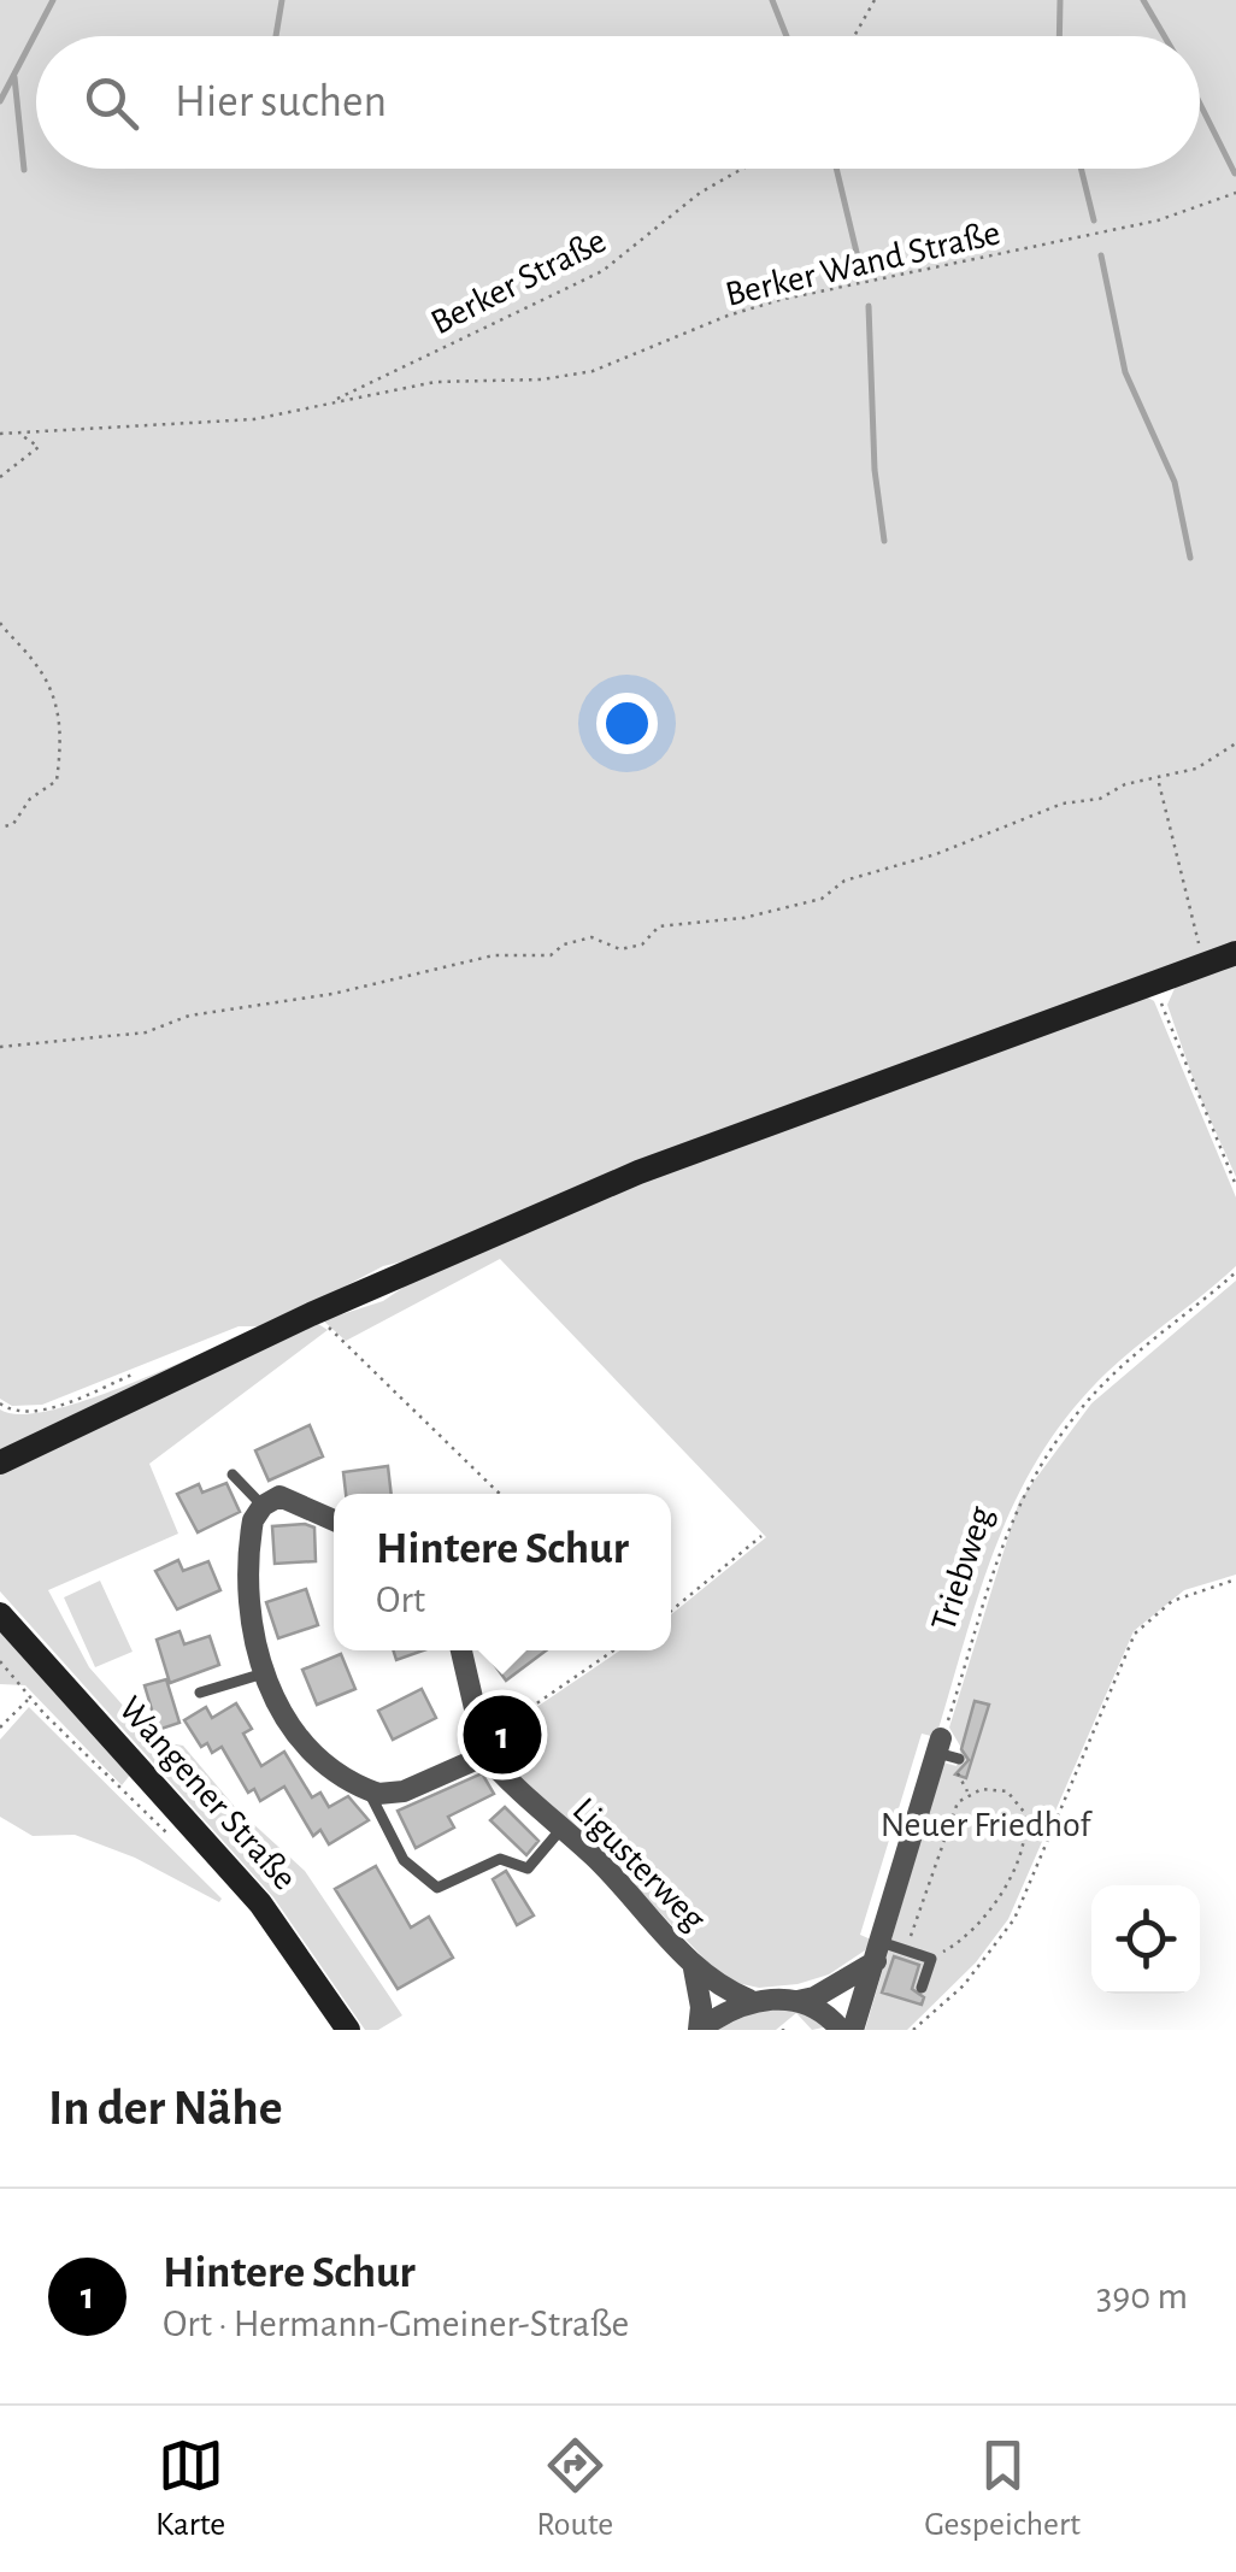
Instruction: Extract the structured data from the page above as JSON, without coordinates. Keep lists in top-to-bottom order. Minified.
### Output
{"streets":{"main road":["Wangener Straße"],"street":["Ligusterweg"],"path":["Berker Wand Straße","Berker Straße","Triebweg"]},"crossings":[["Berker Wand Straße","Berker Straße"]],"parks":["Neuer Friedhof"],"page":{"search":"Hier suchen","popup":["Hintere Schur","Ort"],"pins":"1","heading":"In der Nähe","list":[{"mark":"1","name":"Hintere Schur","note":"Ort · Hermann-Gmeiner-Straße","value":"390 m"}],"nav":["Karte","Route","Gespeichert"]}}
